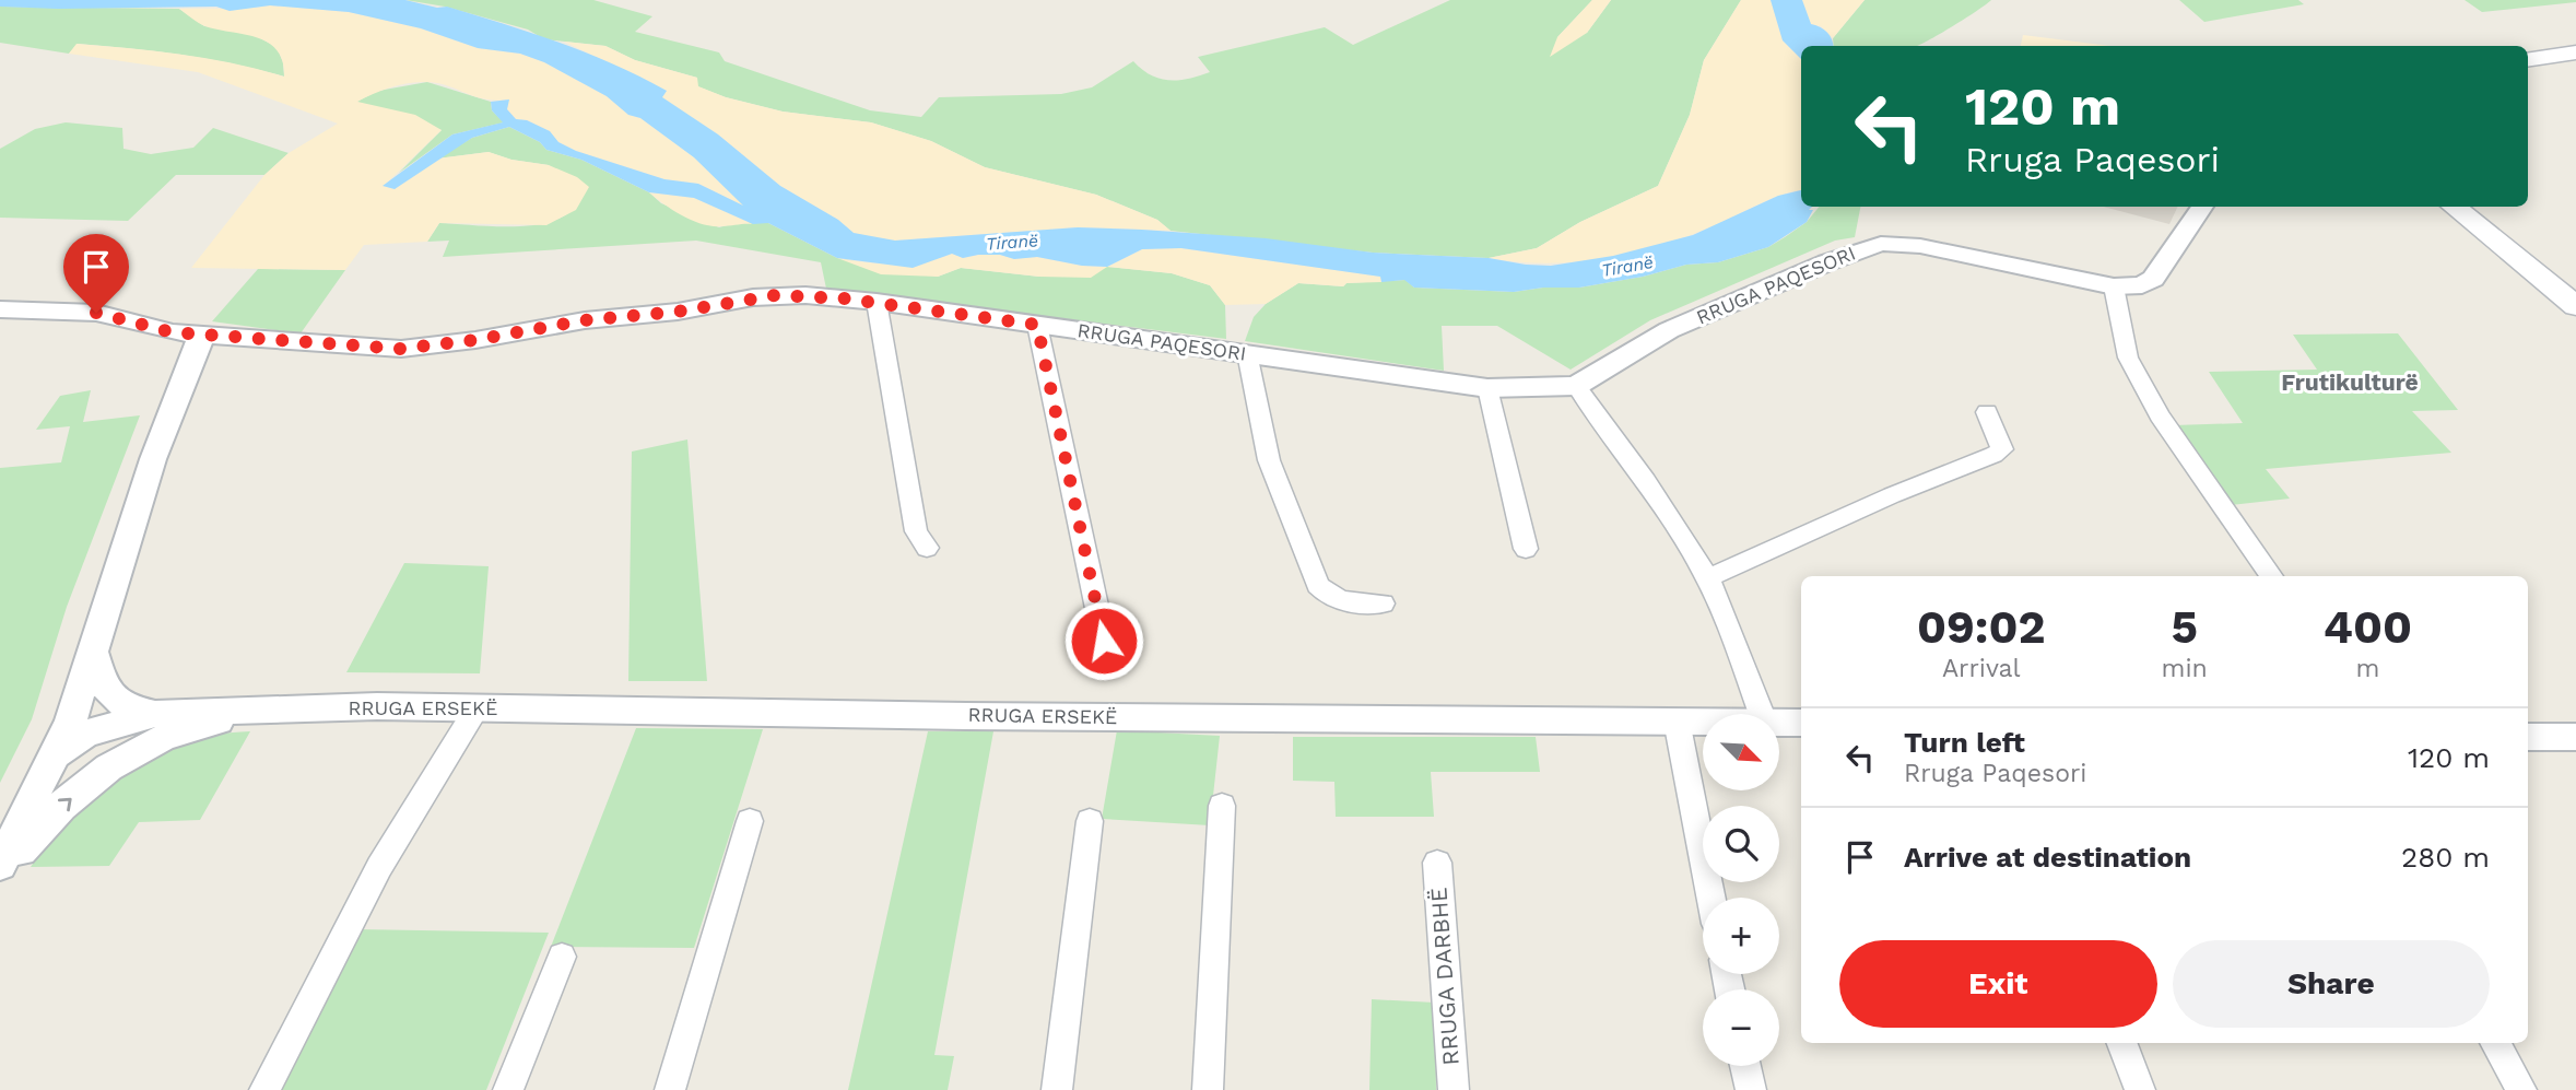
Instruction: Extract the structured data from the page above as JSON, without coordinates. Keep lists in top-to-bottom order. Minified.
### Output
{"streets":{"street":["RRUGA PAQESORI","RRUGA ERSEKË","RRUGA DARBHË"]},"districts":["Frutikulturë"],"water":["Tiranë"],"north":"bottom right","page":{"turn":["120 m","Rruga Paqesori"],"eta":["09:02","Arrival","5","min","400","m"],"list":[{"name":"Turn left","note":"Rruga Paqesori","value":"120 m"},{"name":"Arrive at destination","value":"280 m"}],"map_buttons":["+","−"],"buttons":["Exit","Share"]}}
